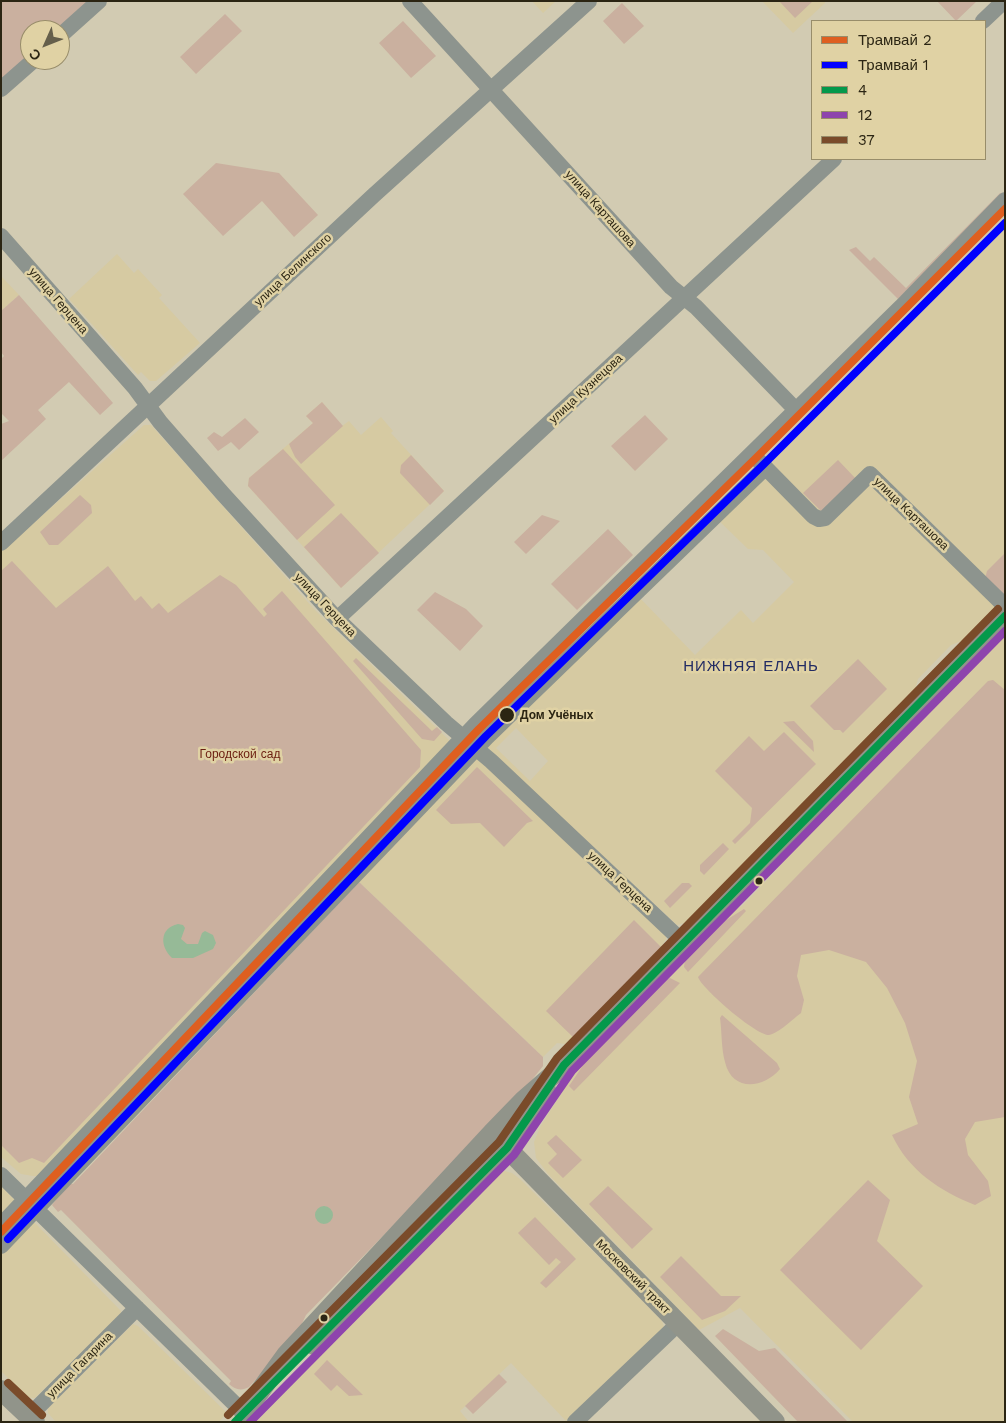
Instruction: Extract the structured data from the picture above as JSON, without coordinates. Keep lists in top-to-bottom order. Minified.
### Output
{"streets":{"main road":["Московский тракт"],"street":["улица Карташова","улица Белинского","улица Герцена","улица Кузнецова","улица Гагарина"]},"crossings":[["улица Карташова","улица Белинского"],["улица Карташова","улица Кузнецова"],["улица Белинского","улица Герцена"],["улица Герцена","улица Кузнецова"]],"districts":["НИЖНЯЯ ЕЛАНЬ"],"parks":["Городской сад"],"places":["Дом Учёных"],"lines":["tram line 2","tram line 1","transit line 37","transit line 4","transit line 12"],"legend":["Трамвай 2","Трамвай 1","4","12","37"],"north":"bottom left"}
